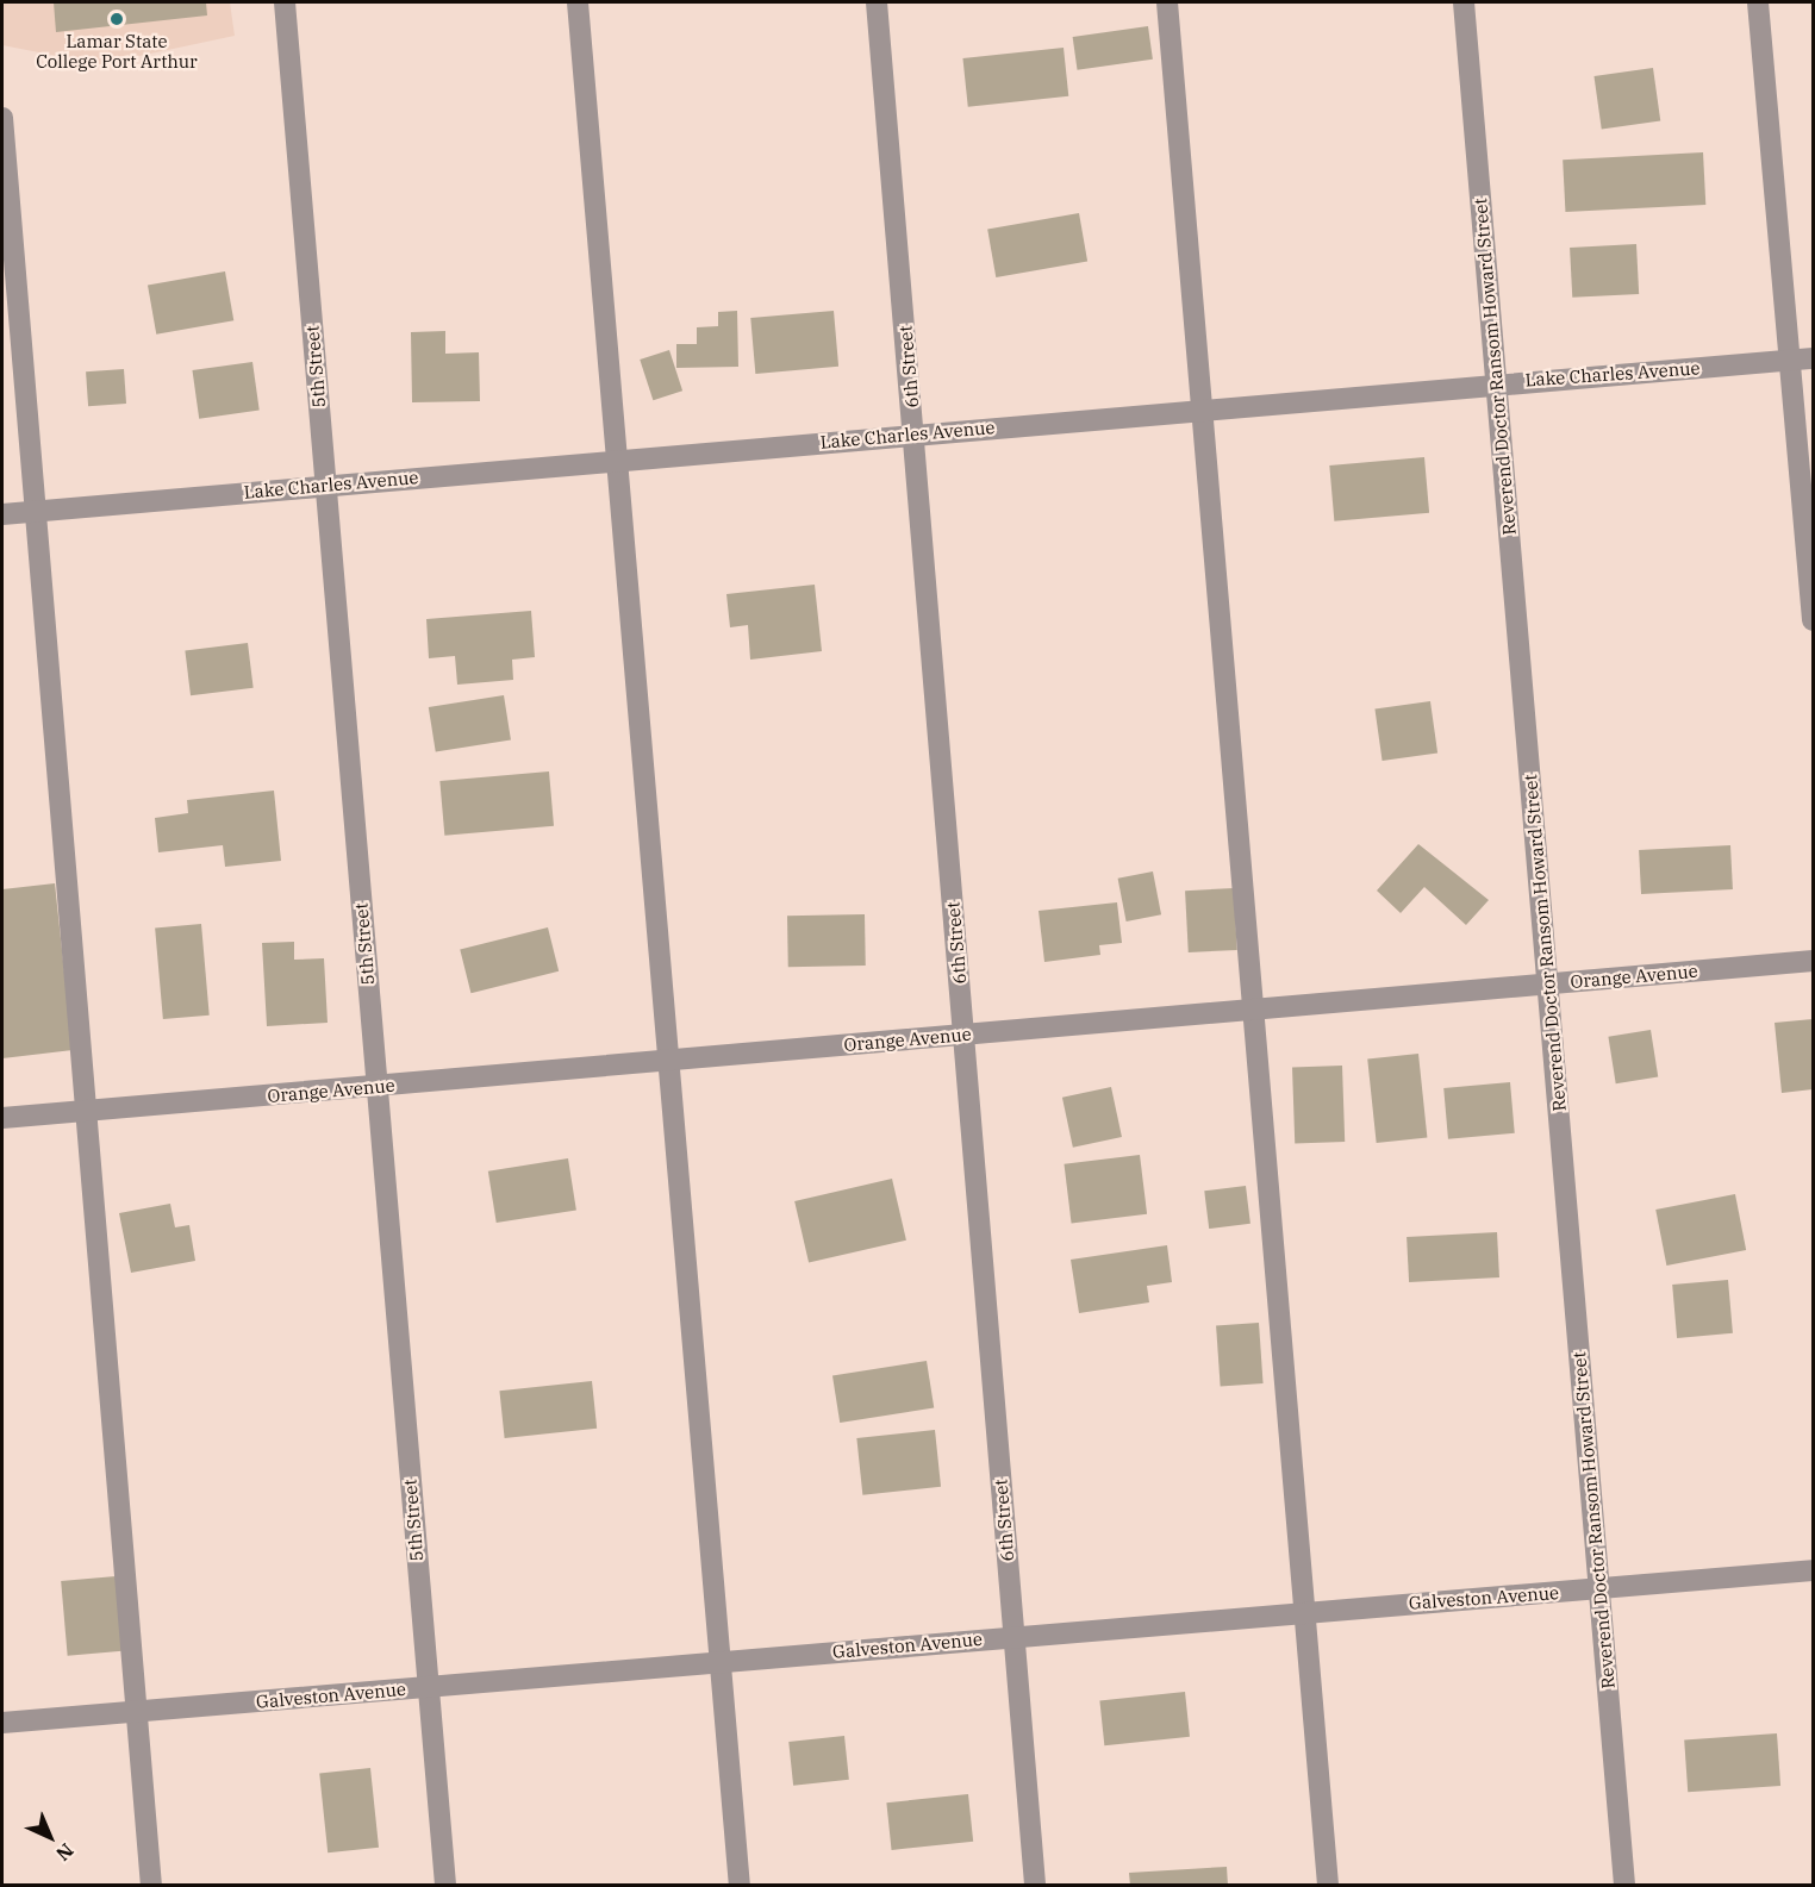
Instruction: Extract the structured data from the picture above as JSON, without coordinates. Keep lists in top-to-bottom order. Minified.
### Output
{"streets":{"street":["5th Street","6th Street","Reverend Doctor Ransom Howard Street","Lake Charles Avenue","Orange Avenue","Galveston Avenue"]},"crossings":[["5th Street","Lake Charles Avenue"],["5th Street","Orange Avenue"],["5th Street","Galveston Avenue"],["6th Street","Lake Charles Avenue"],["6th Street","Orange Avenue"],["6th Street","Galveston Avenue"],["Reverend Doctor Ransom Howard Street","Lake Charles Avenue"],["Reverend Doctor Ransom Howard Street","Orange Avenue"],["Reverend Doctor Ransom Howard Street","Galveston Avenue"]],"places":["Lamar State College Port Arthur"],"north":"bottom right"}
